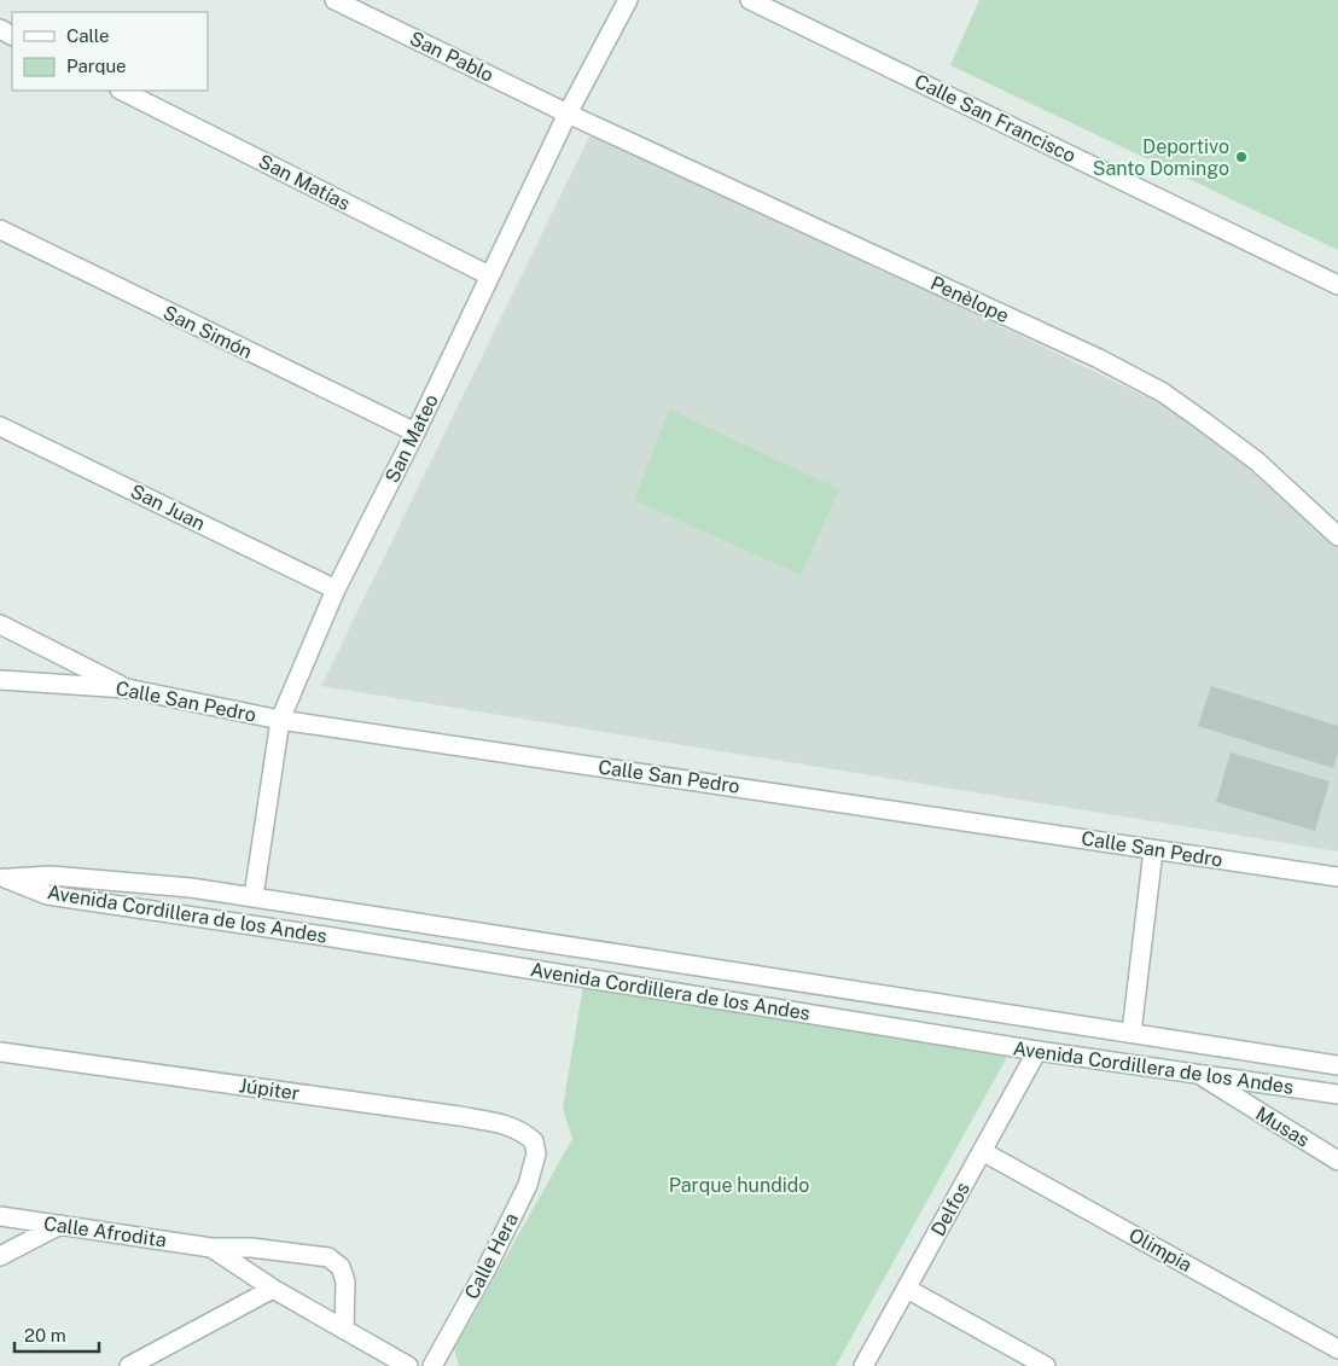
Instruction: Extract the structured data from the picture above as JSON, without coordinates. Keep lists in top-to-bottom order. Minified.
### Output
{"streets":{"street":["San Pablo","Calle San Francisco","San Matías","Penèlope","San Simón","San Mateo","San Juan","Calle San Pedro","Avenida Cordillera de los Andes","Júpiter","Musas","Delfos","Calle Afrodita","Olimpia","Calle Hera"]},"crossings":[["San Pablo","Penèlope"],["San Pablo","San Mateo"],["San Matías","San Mateo"],["Penèlope","San Mateo"],["San Simón","San Mateo"],["San Mateo","San Juan"],["San Mateo","Calle San Pedro"],["San Mateo","Avenida Cordillera de los Andes"],["Avenida Cordillera de los Andes","Musas"],["Avenida Cordillera de los Andes","Delfos"],["Júpiter","Calle Hera"],["Delfos","Olimpia"]],"parks":["Parque hundido"],"places":["Deportivo Santo Domingo"],"legend":["Calle","Parque"],"scale_bar":"20 m"}
